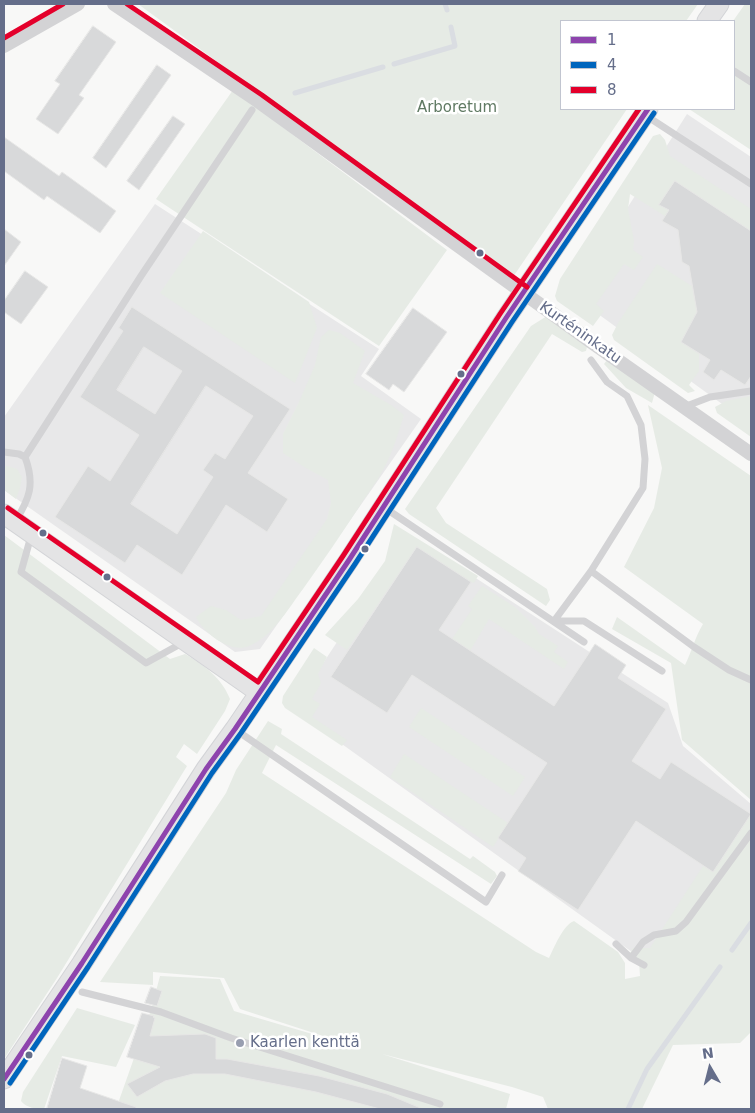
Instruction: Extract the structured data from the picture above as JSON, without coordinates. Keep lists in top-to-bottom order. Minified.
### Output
{"streets":{"street":["Kurténinkatu"]},"parks":["Arboretum"],"places":["Kaarlen kenttä"],"lines":["transit line 8","transit line 1","transit line 4"],"legend":["1","4","8"],"north":"top"}
